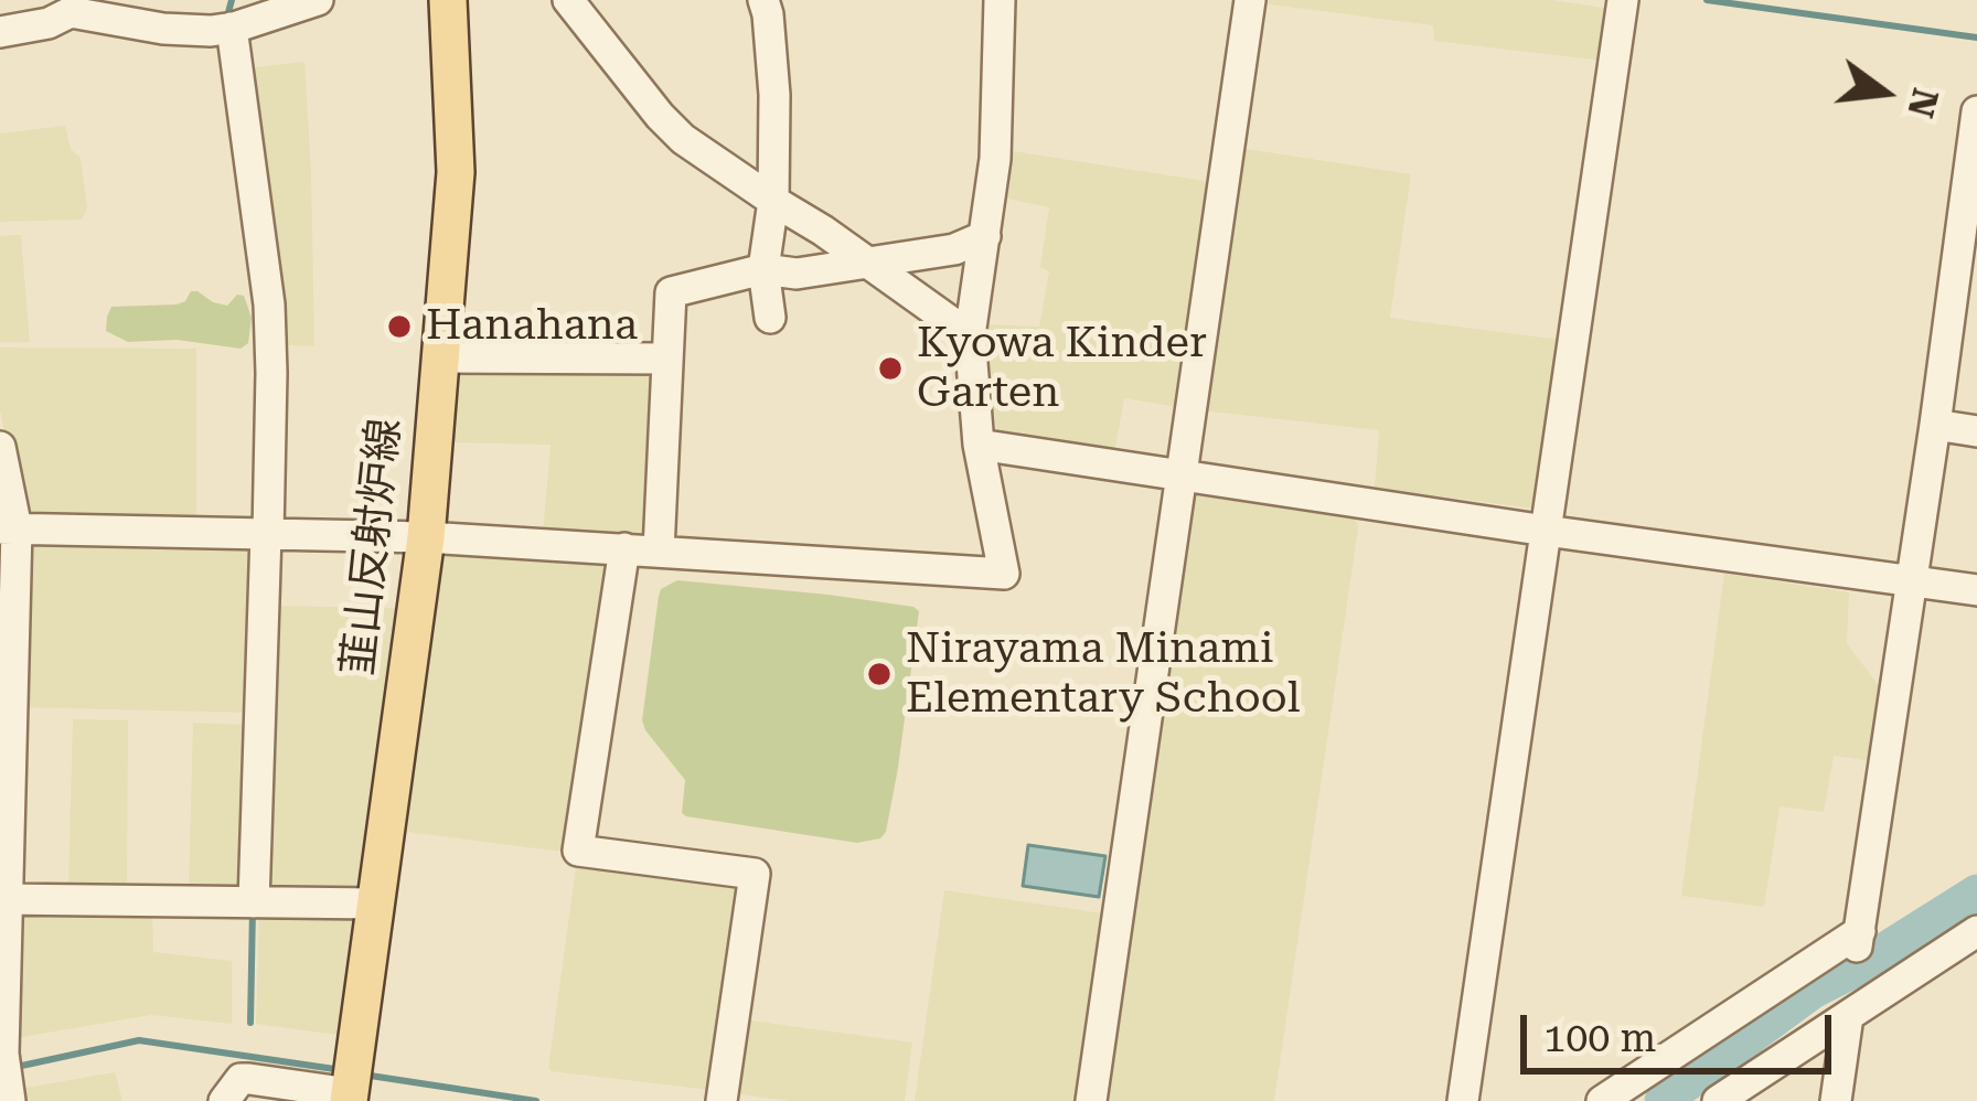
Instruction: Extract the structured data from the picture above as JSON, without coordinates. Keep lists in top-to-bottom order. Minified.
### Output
{"streets":{"main road":["韮山反射炉線"]},"places":["Hanahana","Kyowa Kinder Garten","Nirayama Minami Elementary School"],"scale_bar":"100 m","north":"right"}
